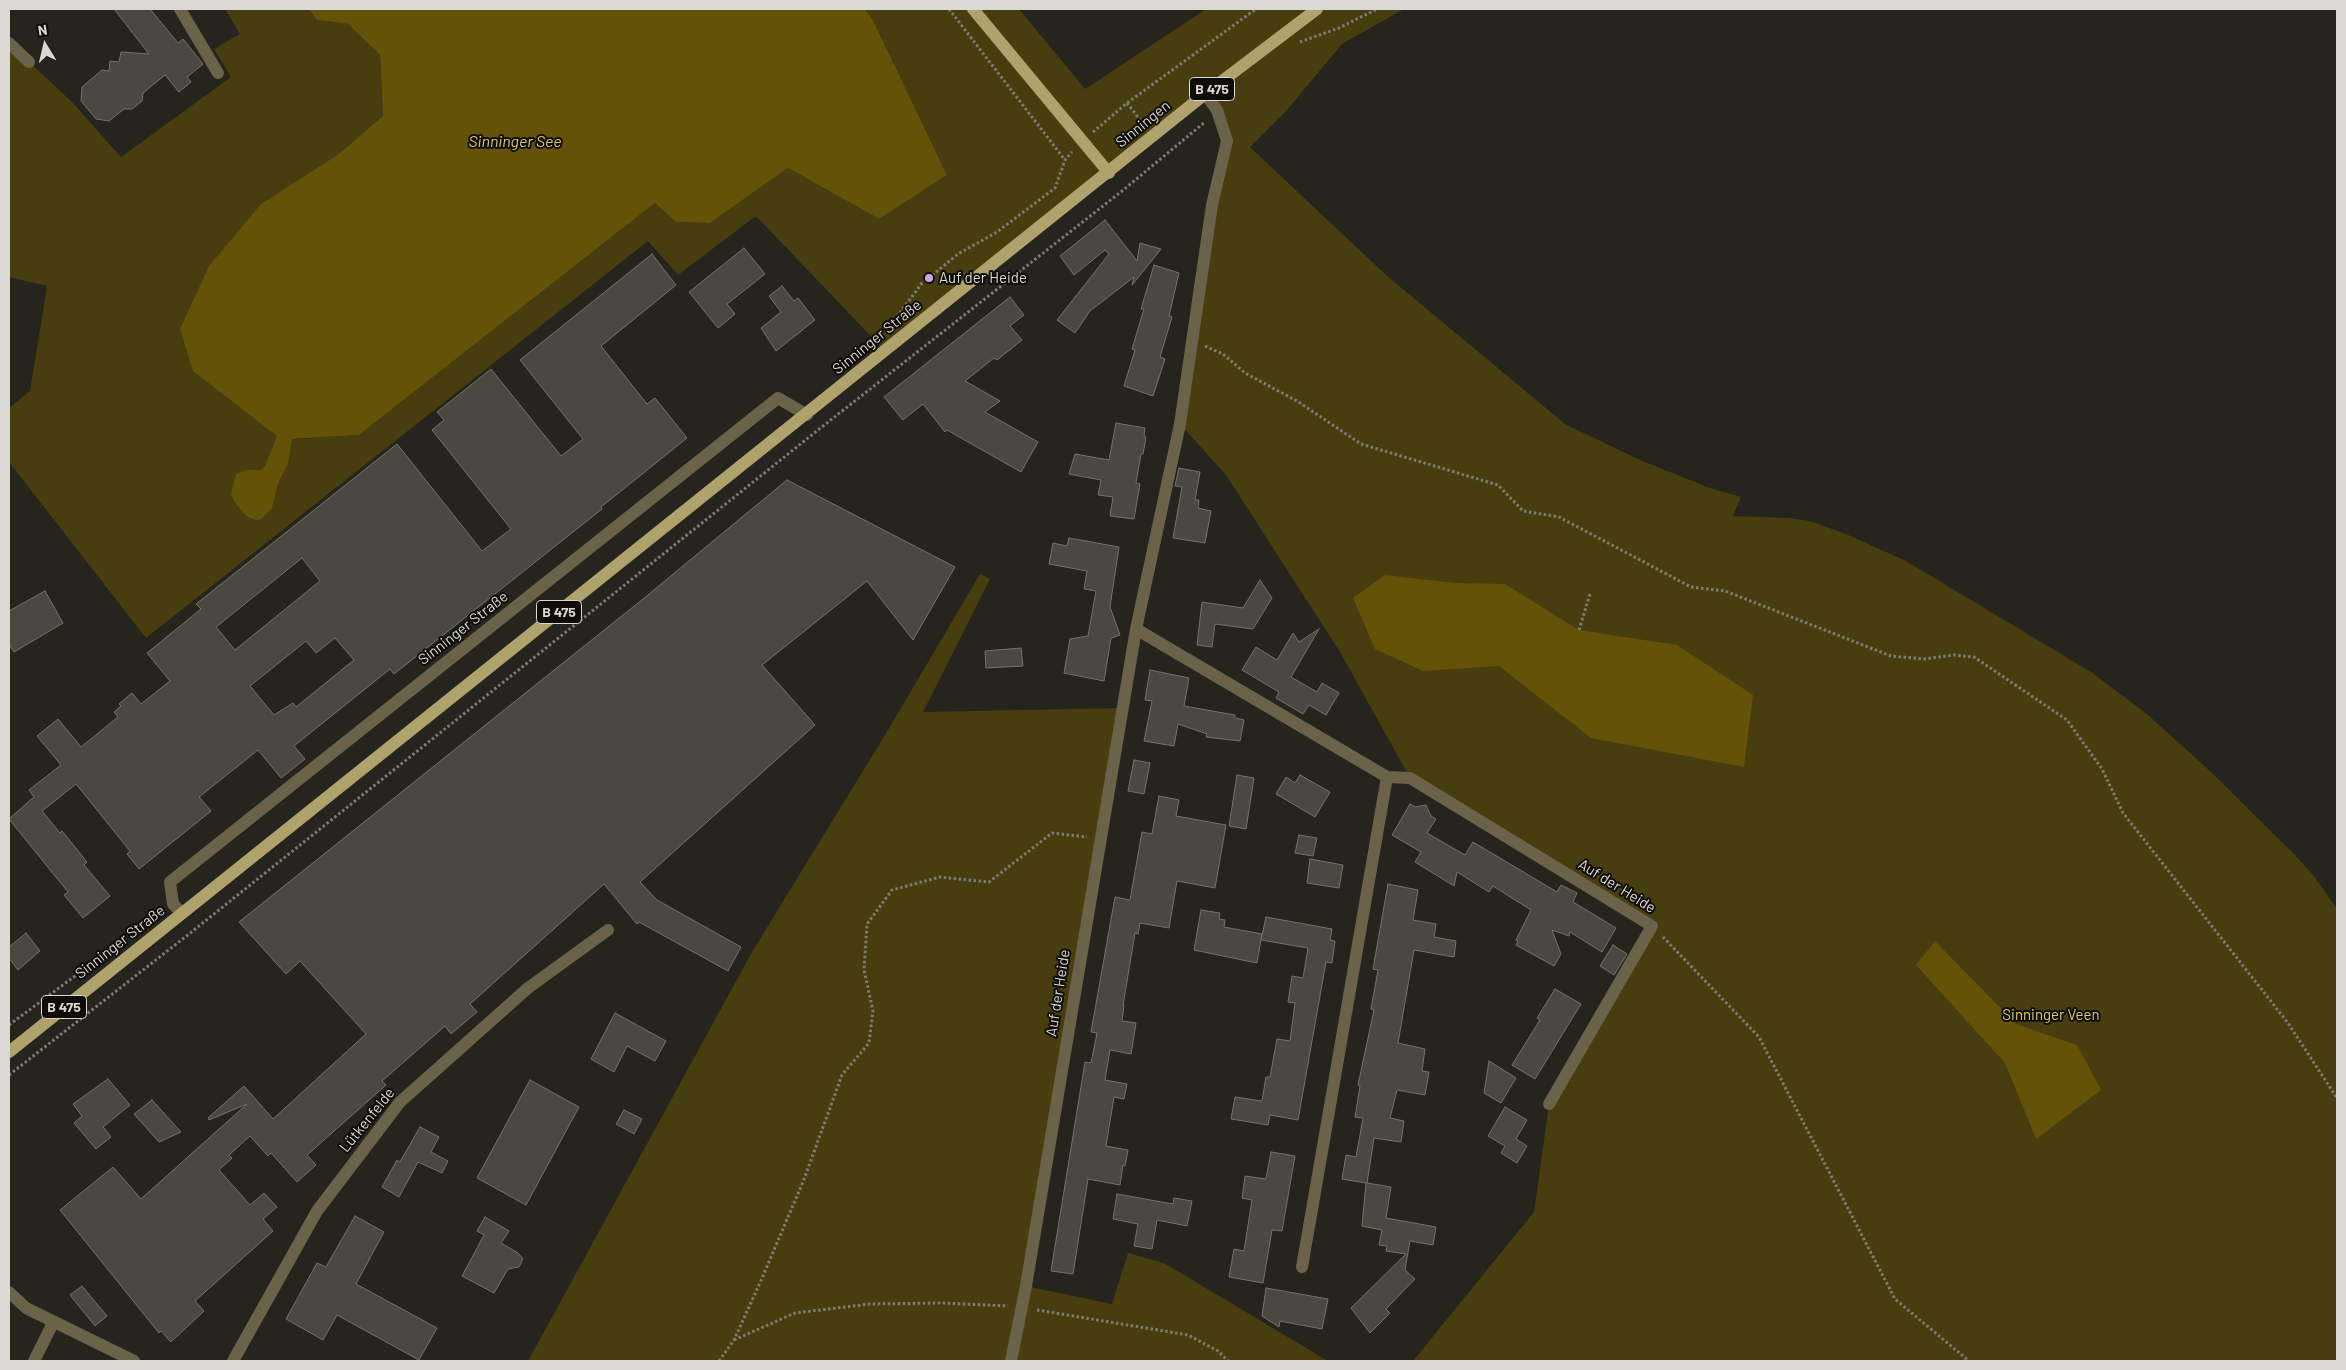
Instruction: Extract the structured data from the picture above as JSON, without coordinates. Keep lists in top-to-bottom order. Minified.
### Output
{"streets":{"main road":["B 475","Sinningen","Sinninger Straße"],"street":["Auf der Heide","Lütkenfelde"]},"crossings":[["Sinningen","Sinninger Straße"],["Sinningen","Auf der Heide"]],"water":["Sinninger See"],"parks":["Sinninger Veen"],"places":["Auf der Heide"],"north":"top"}
